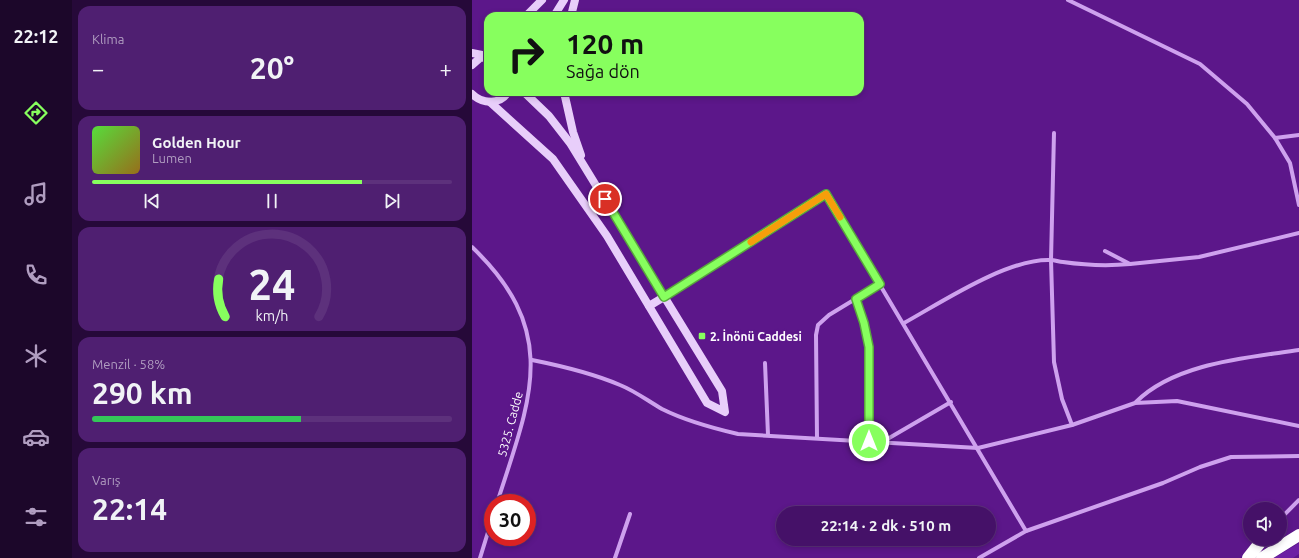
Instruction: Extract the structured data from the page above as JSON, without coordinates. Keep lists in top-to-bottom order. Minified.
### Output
{"streets":{"street":["5325. Cadde"]},"places":{"transit":["2. İnönü Caddesi"]},"page":{"tabs":"22:12","tile":["Klima",["Menzil · 58%","290 km"],["Varış","22:14"]],"turn":["120 m","Sağa dön"],"heat":["−","20°","+"],"song":["Golden Hour","Lumen"],"limit":"30","trip":"22:14 · 2 dk · 510 m","gauge":["24","km/h"]}}
